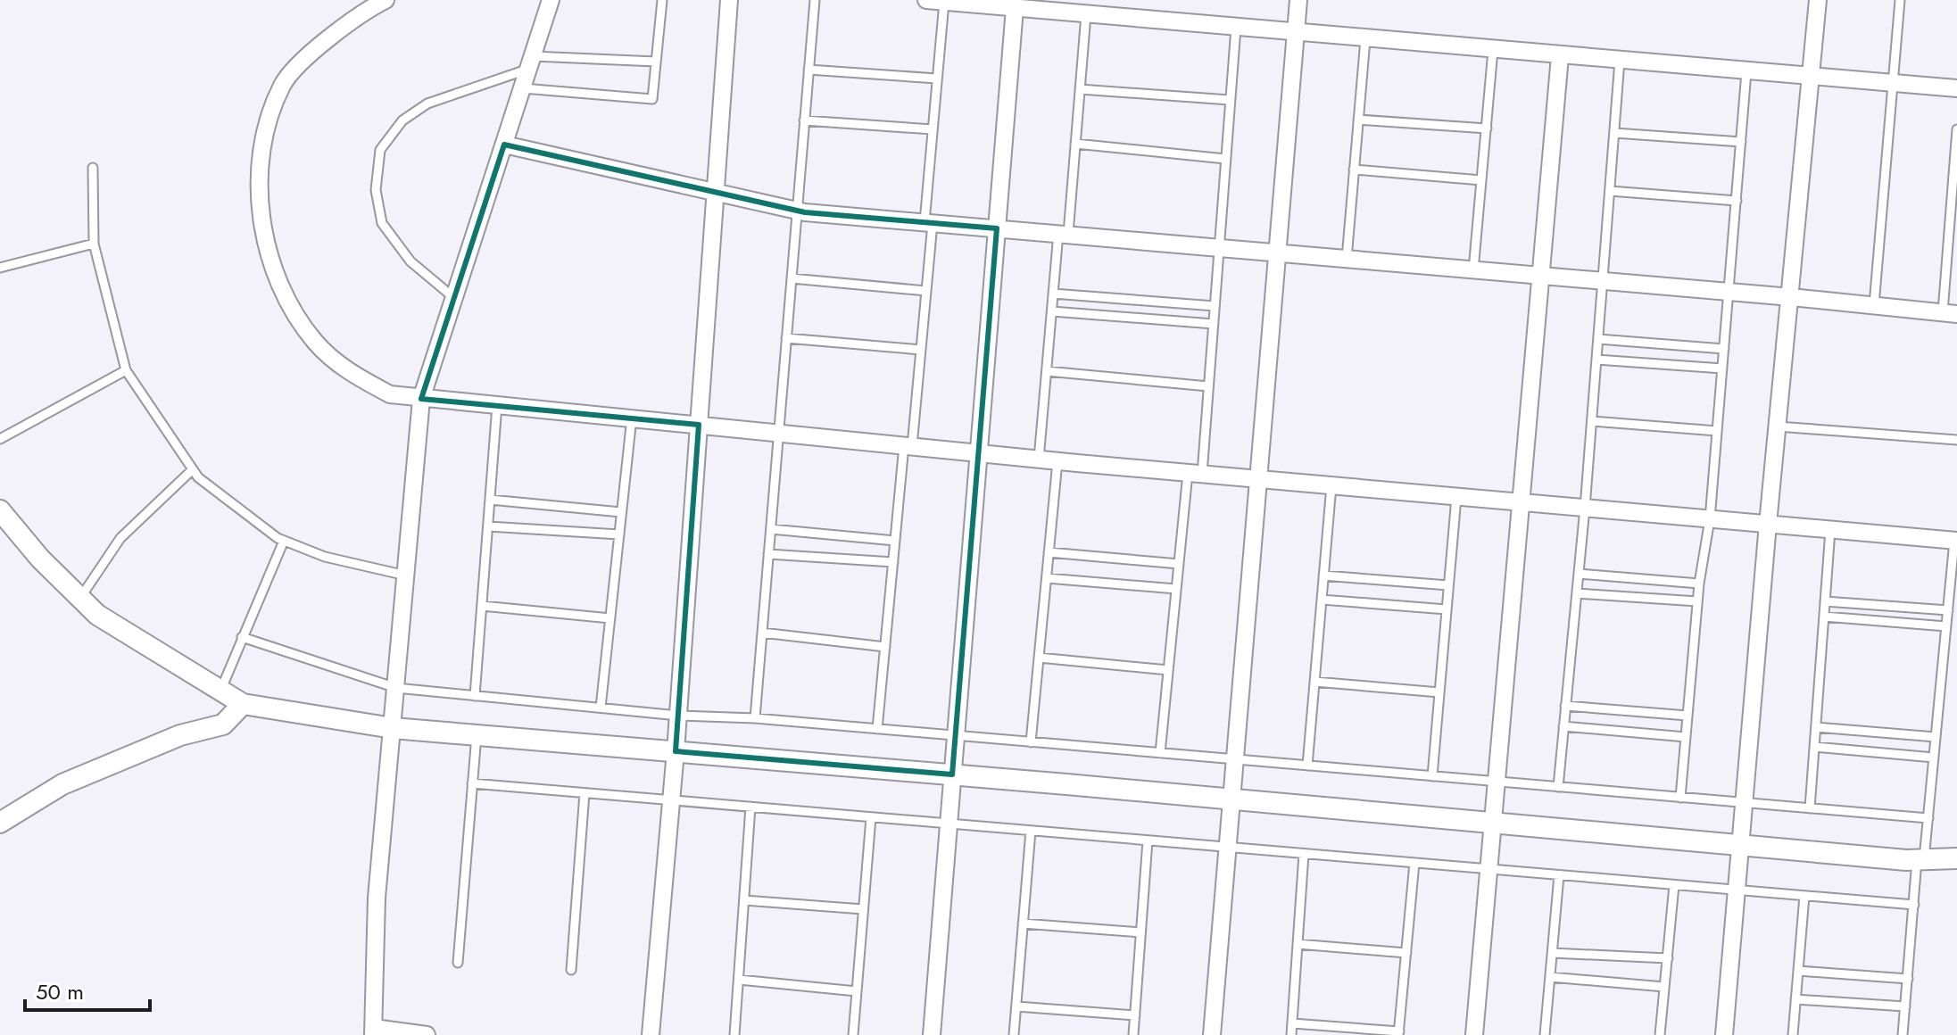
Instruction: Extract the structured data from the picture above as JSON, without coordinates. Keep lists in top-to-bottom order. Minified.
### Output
{"scale_bar":"50 m"}
